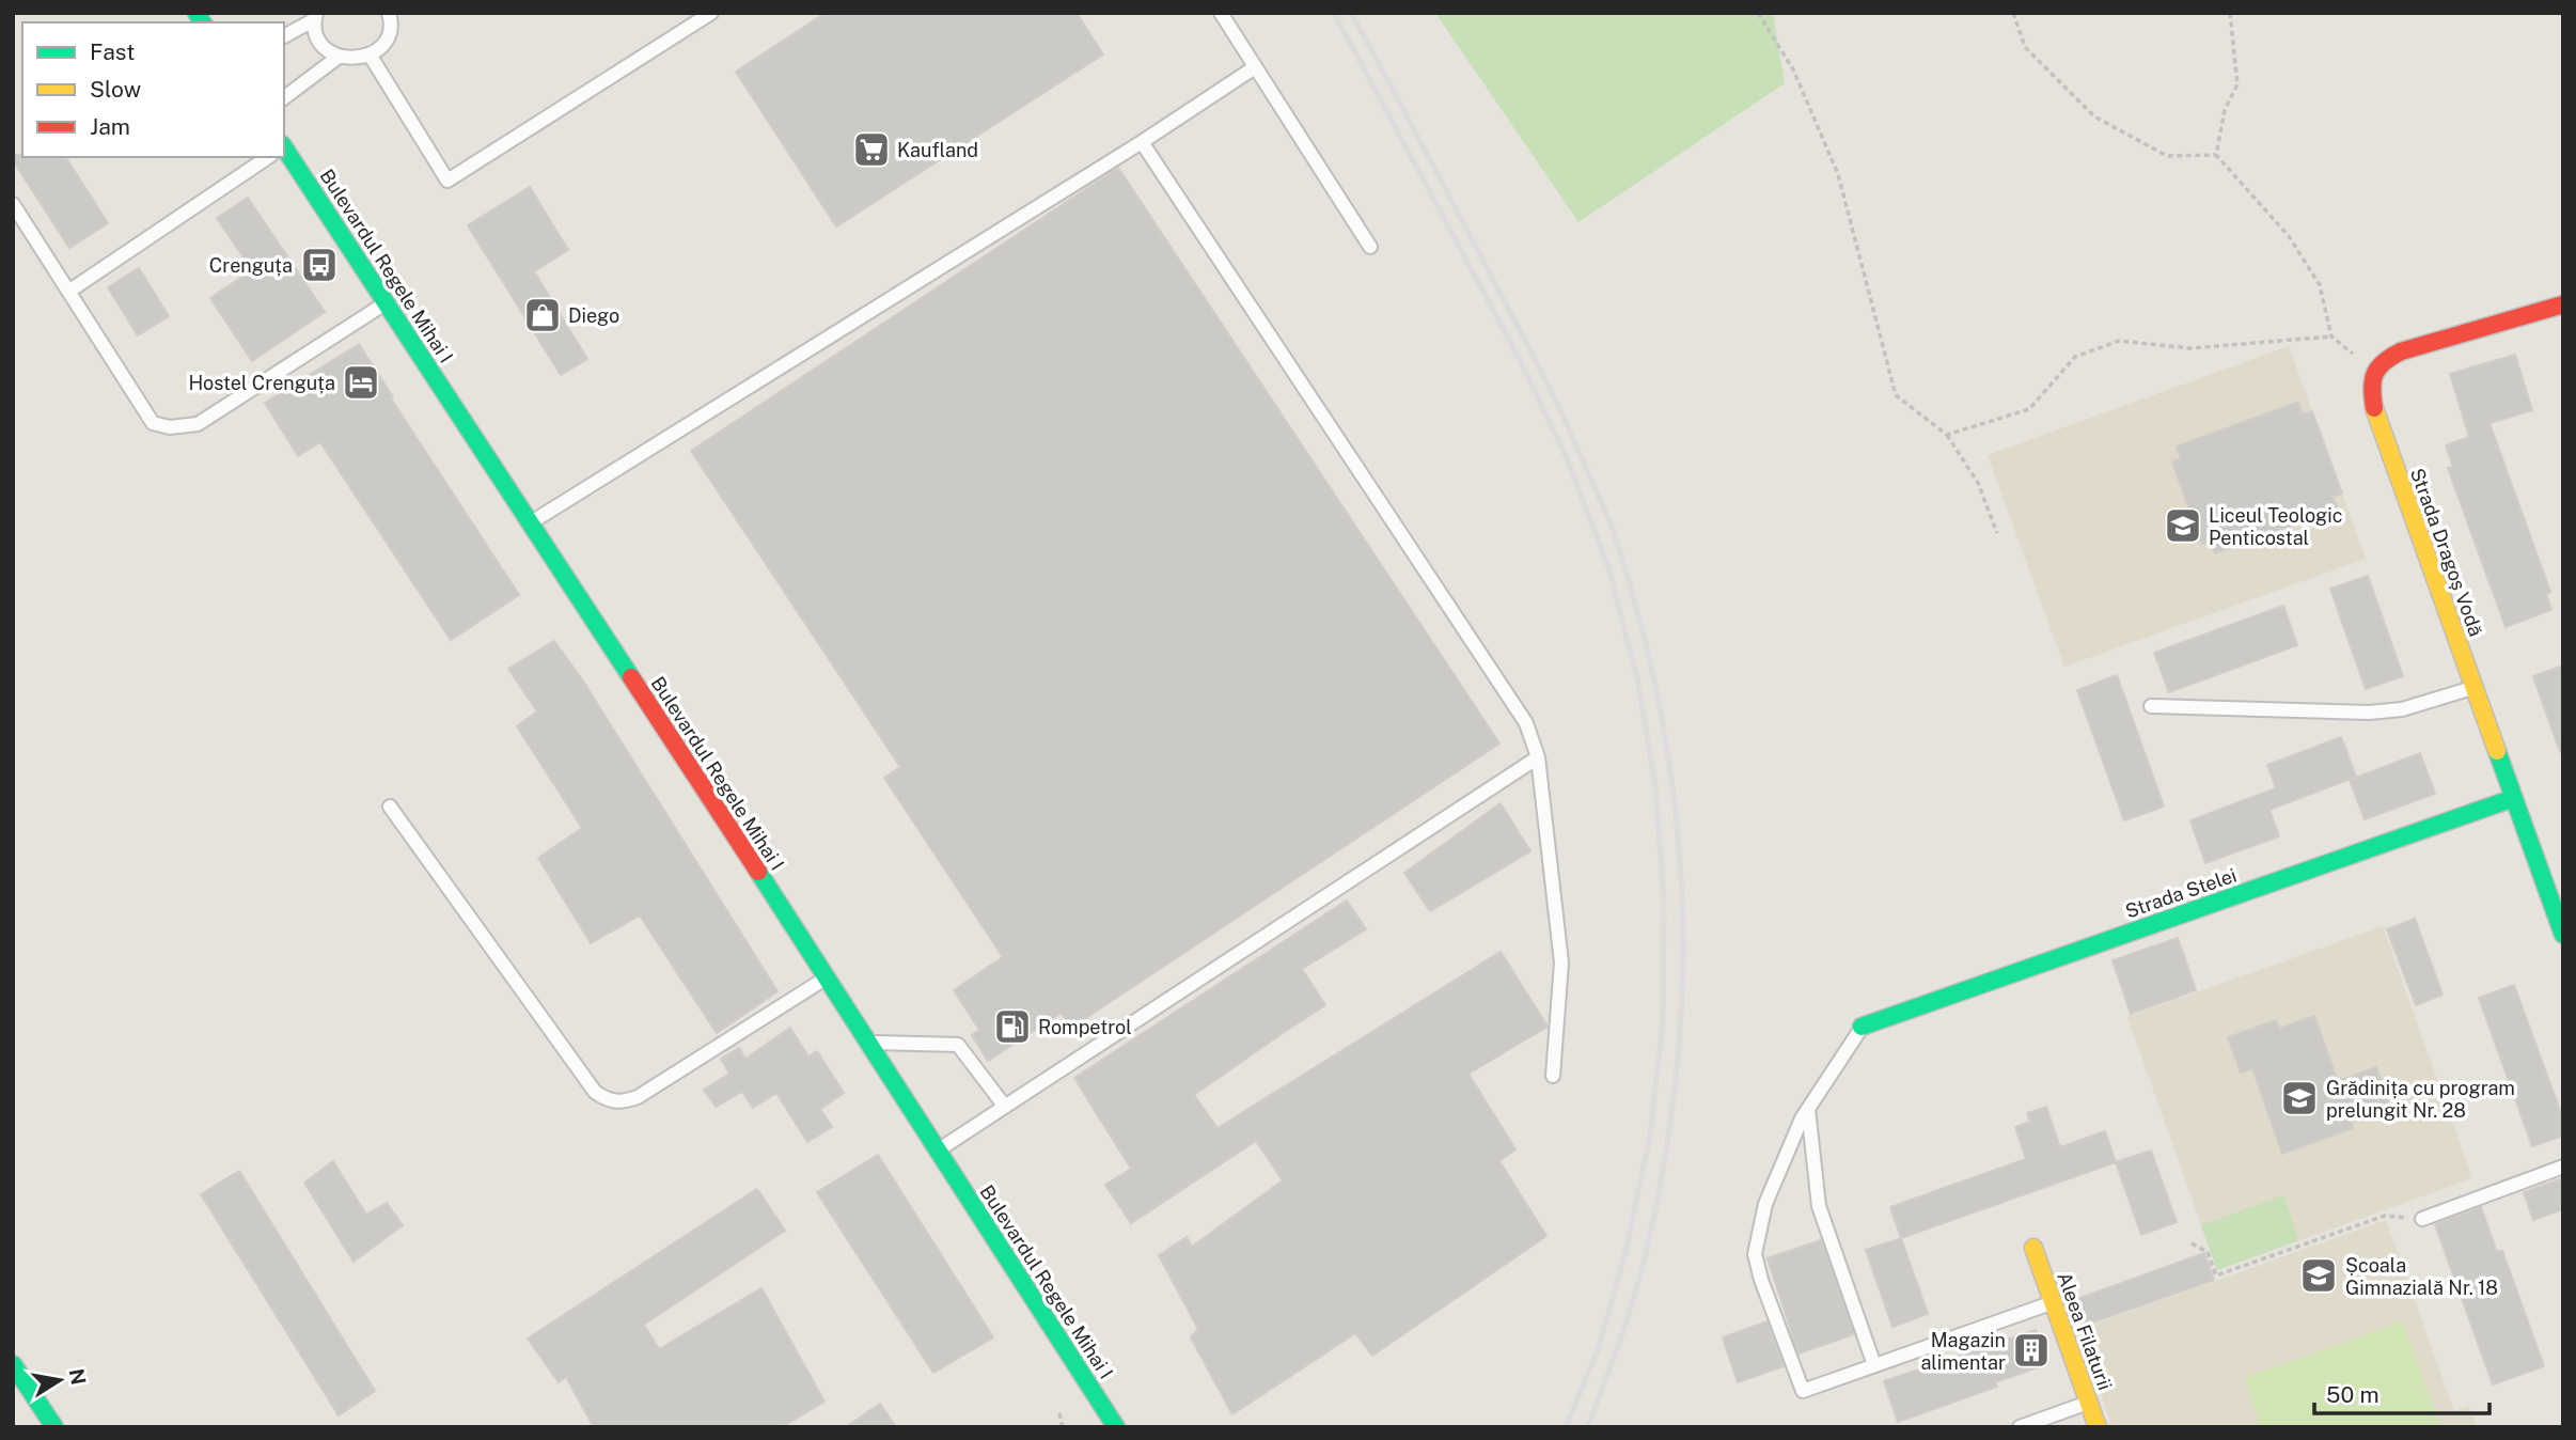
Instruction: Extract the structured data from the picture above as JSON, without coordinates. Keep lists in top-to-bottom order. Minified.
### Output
{"streets":{"street":["Bulevardul Regele Mihai I","Strada Dragoș Vodă","Strada Stelei","Aleea Filaturii"]},"crossings":[["Strada Dragoș Vodă","Strada Stelei"]],"places":{"supermarket":["Kaufland"],"bus stop":["Crenguța"],"shop":["Diego"],"hotel":["Hostel Crenguța"],"school or university":["Liceul Teologic Penticostal","Grădinița cu program prelungit Nr. 28","Școala Gimnazială Nr. 18"],"fuel station":["Rompetrol"],"building":["Magazin alimentar"]},"legend":["Fast","Slow","Jam"],"scale_bar":"50 m","north":"right"}
